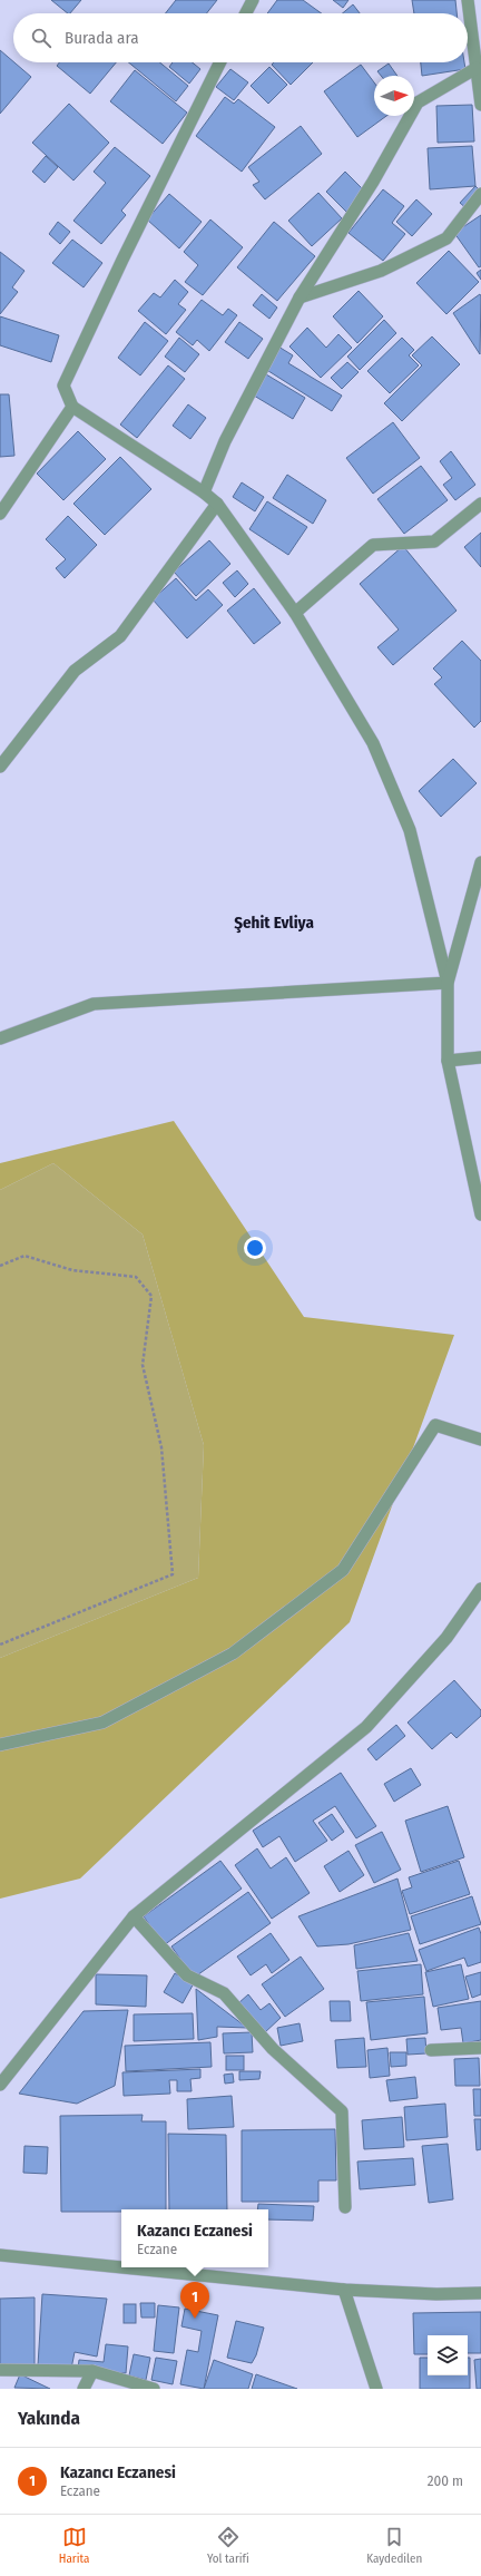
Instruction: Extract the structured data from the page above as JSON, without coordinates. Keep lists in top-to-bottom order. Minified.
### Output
{"districts":["Şehit Evliya"],"north":"right","page":{"search":"Burada ara","popup":["Kazancı Eczanesi","Eczane"],"pins":"1","heading":"Yakında","list":[{"mark":"1","name":"Kazancı Eczanesi","note":"Eczane","value":"200 m"}],"nav":["Harita","Yol tarifi","Kaydedilen"]}}
